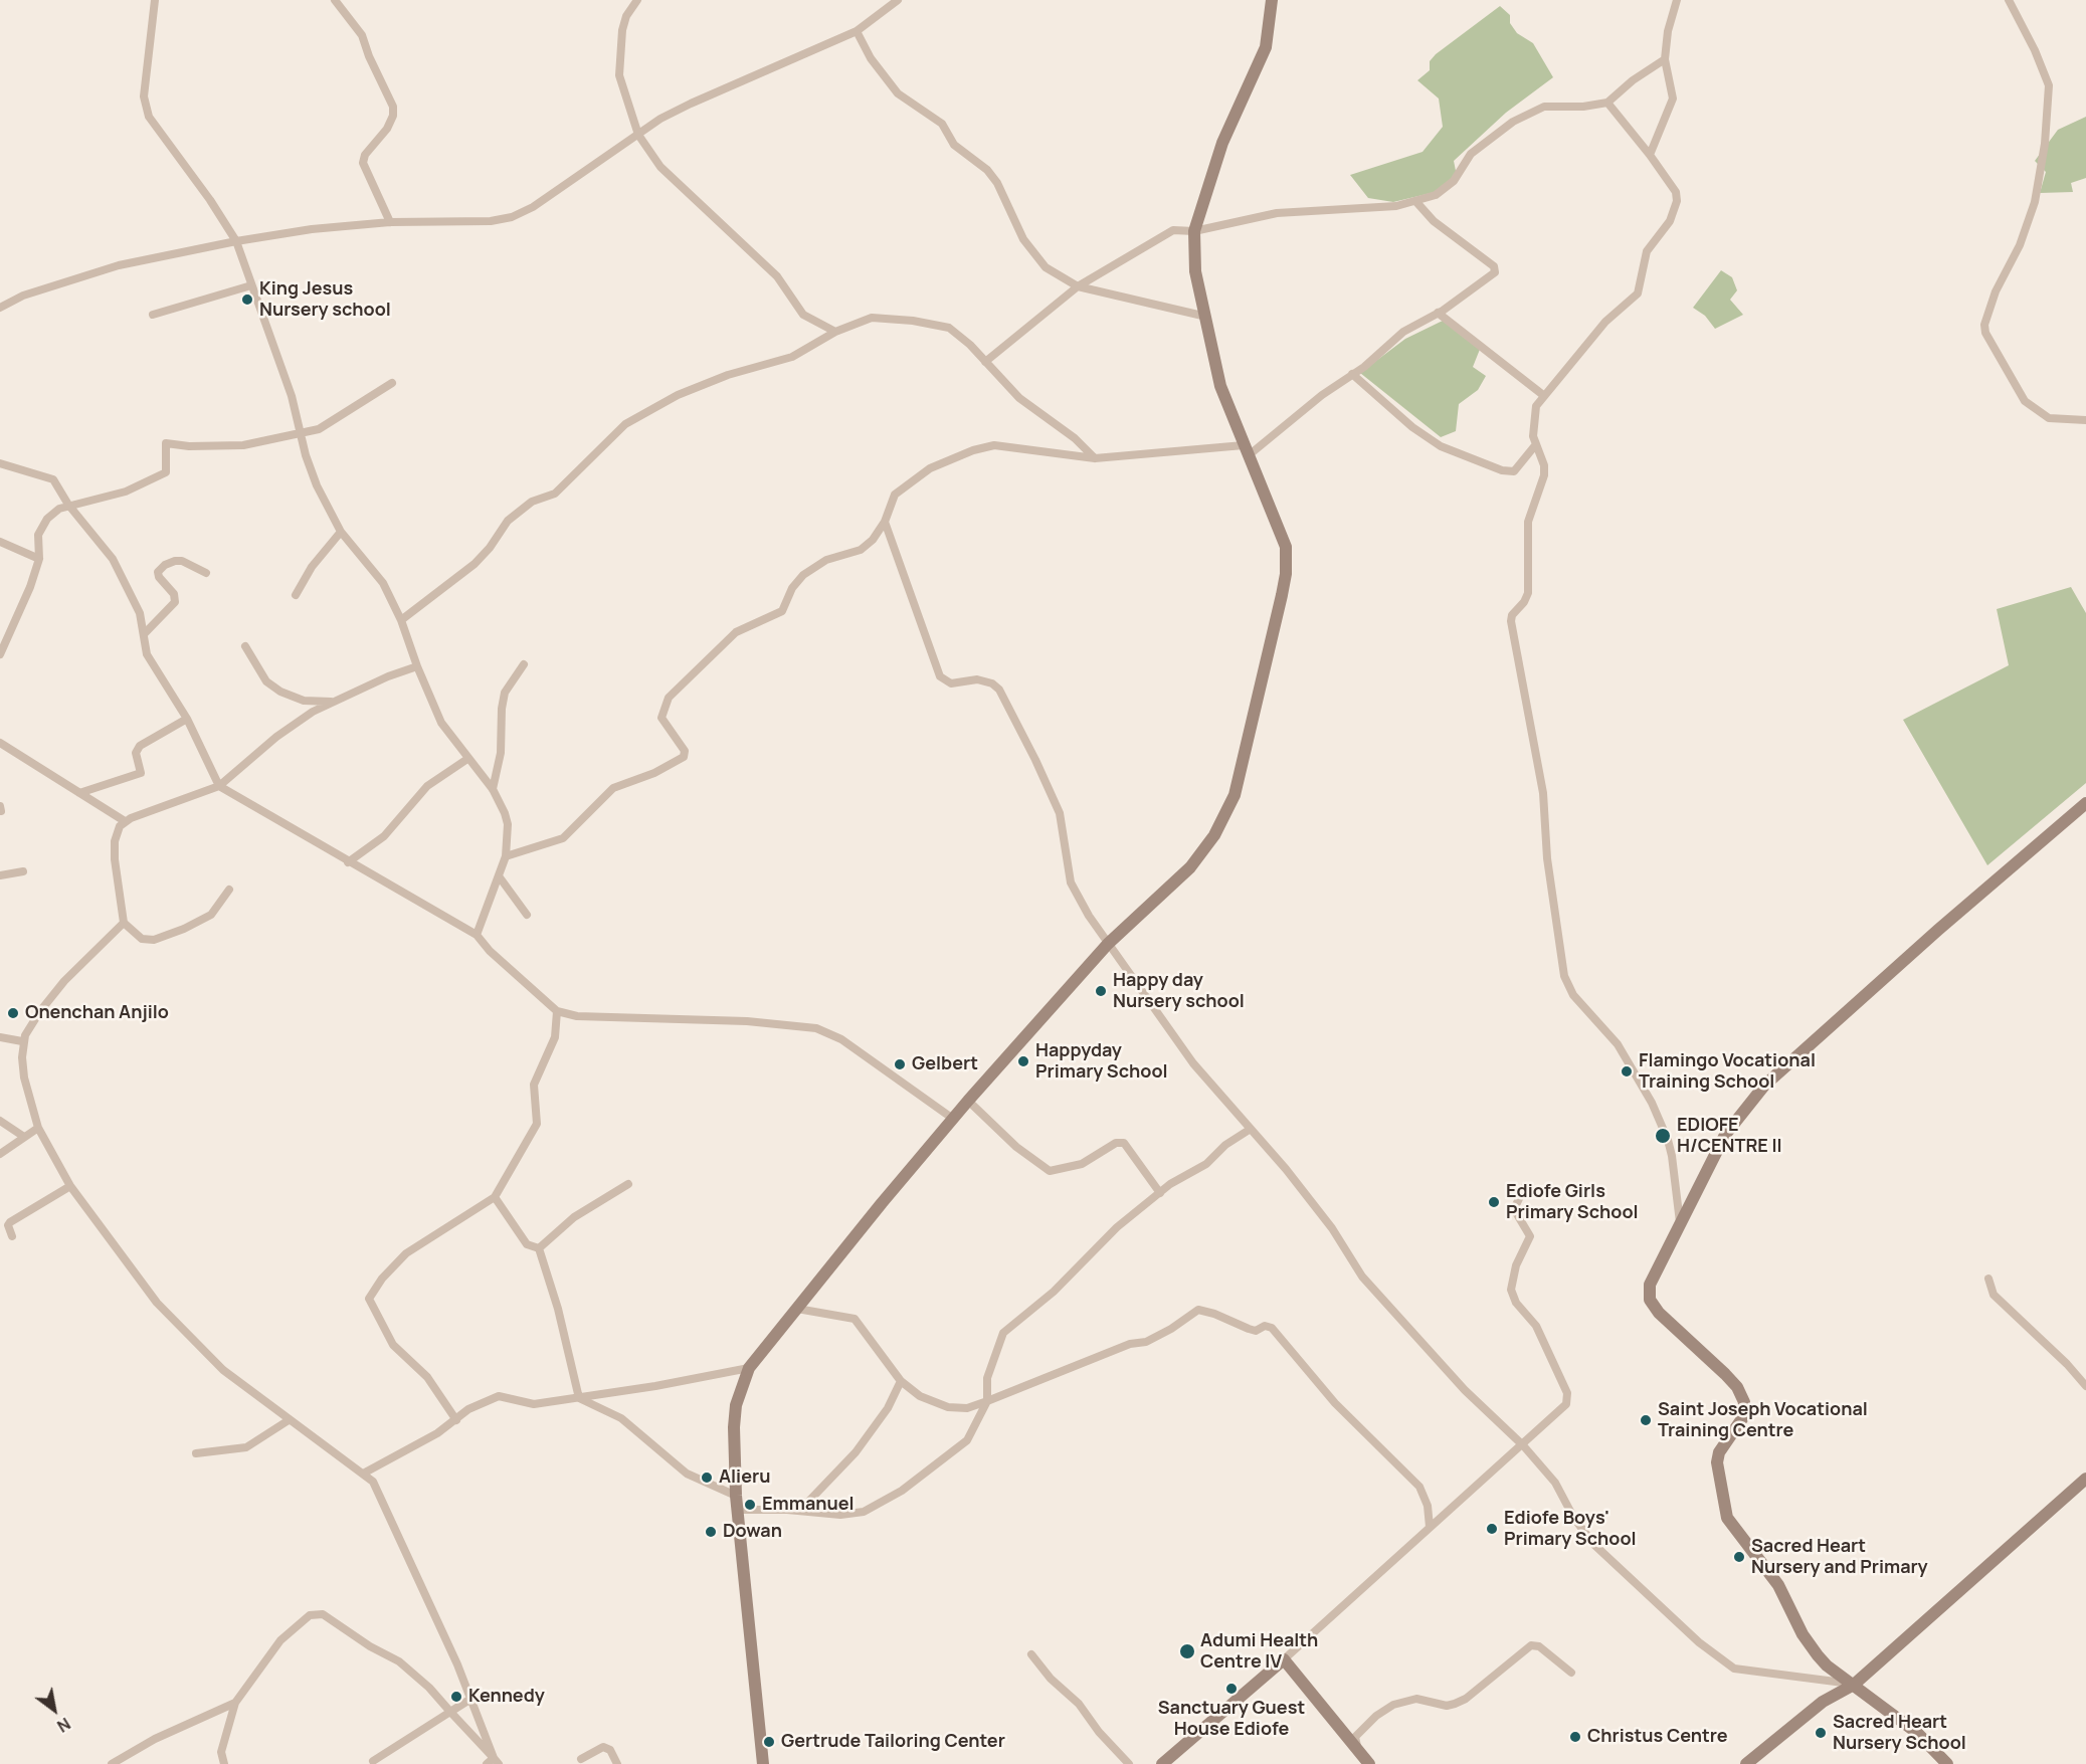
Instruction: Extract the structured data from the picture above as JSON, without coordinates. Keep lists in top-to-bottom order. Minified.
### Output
{"places":["King Jesus Nursery school","Happy day Nursery school","Onenchan Anjilo","Happyday Primary School","Gelbert","Flamingo Vocational Training School","EDIOFE H/CENTRE II","Ediofe Girls Primary School","Saint Joseph Vocational Training Centre","Alieru","Emmanuel","Ediofe Boys' Primary School","Dowan","Sacred Heart Nursery and Primary","Adumi Health Centre IV","Sanctuary Guest House Ediofe","Kennedy","Sacred Heart Nursery School","Christus Centre","Gertrude Tailoring Center"],"north":"bottom right"}
